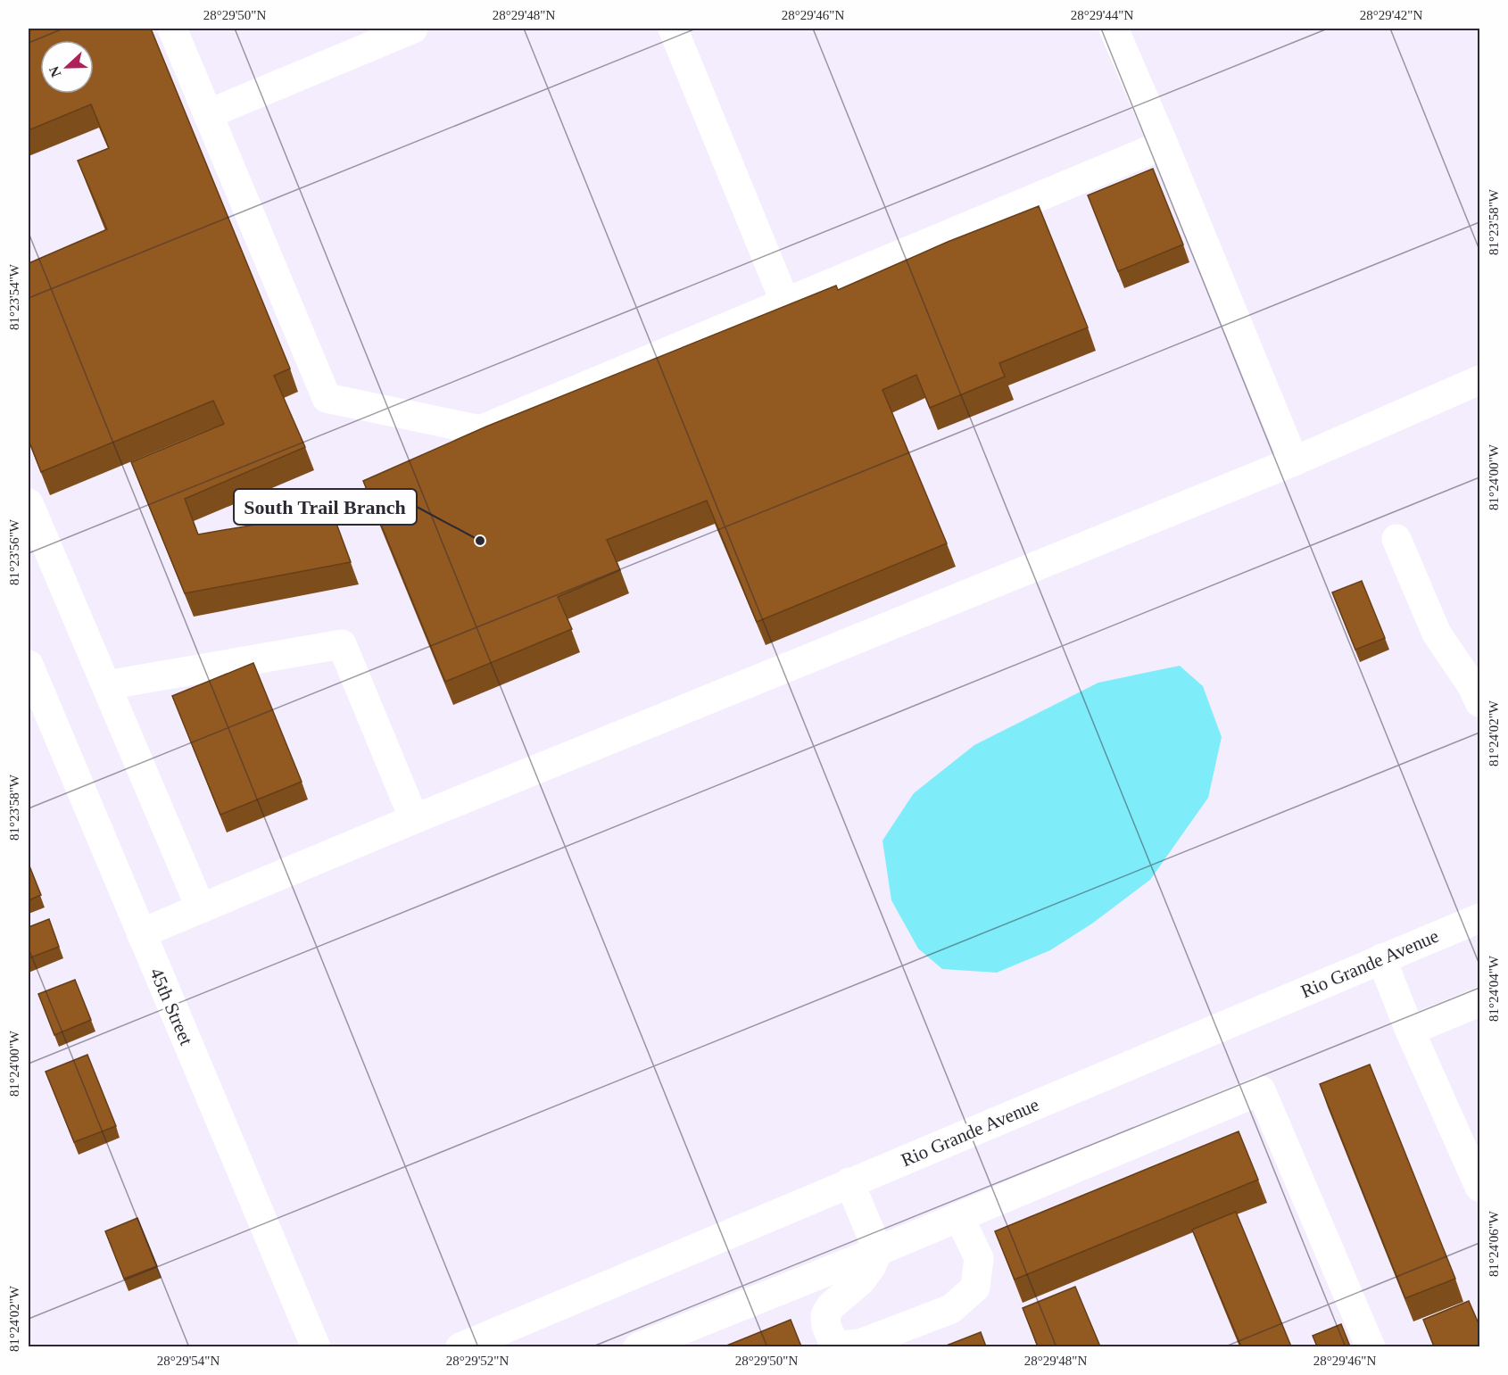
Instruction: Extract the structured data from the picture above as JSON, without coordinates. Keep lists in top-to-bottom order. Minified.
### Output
{"streets":{"street":["Rio Grande Avenue","45th Street"]},"places":["South Trail Branch"],"north":"left","coordinates":["28°29'50\"N","28°29'48\"N","28°29'46\"N","28°29'44\"N","28°29'42\"N","81°23'58\"W","81°23'54\"W","81°24'00\"W","81°23'56\"W","81°24'02\"W","81°24'04\"W","81°24'06\"W","28°29'54\"N","28°29'52\"N"]}
